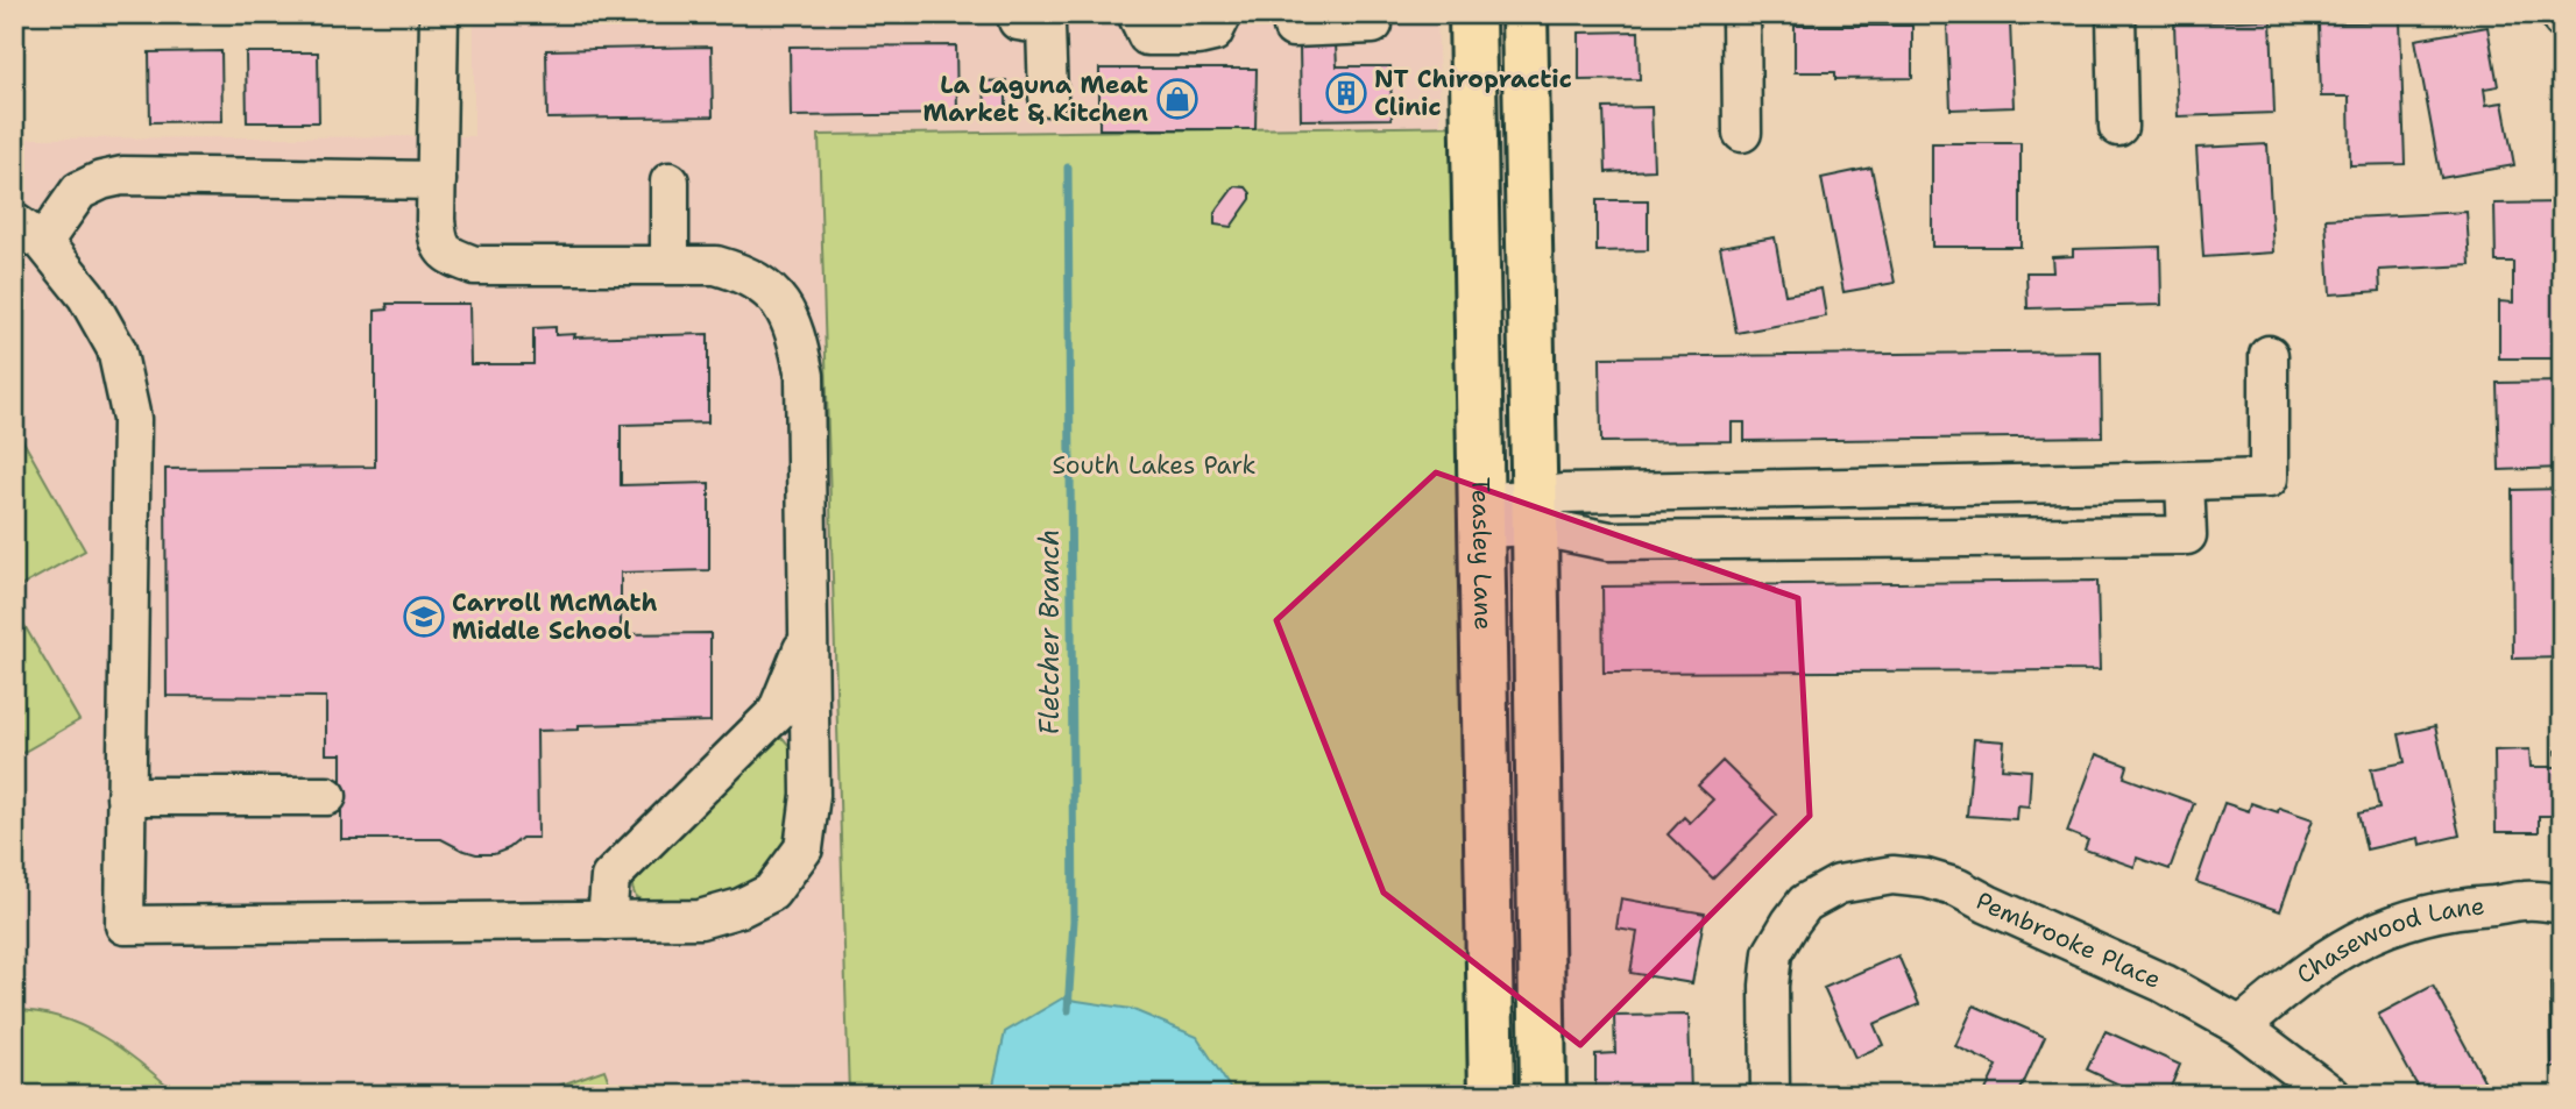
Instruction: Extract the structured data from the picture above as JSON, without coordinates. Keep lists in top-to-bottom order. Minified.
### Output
{"streets":{"main road":["Teasley Lane"],"street":["Pembrooke Place","Chasewood Lane"]},"crossings":[["Pembrooke Place","Chasewood Lane"]],"water":["Fletcher Branch"],"parks":["South Lakes Park"],"places":{"building":["NT Chiropractic Clinic"],"shop":["La Laguna Meat Market & Kitchen"],"school or university":["Carroll McMath Middle School"]}}
